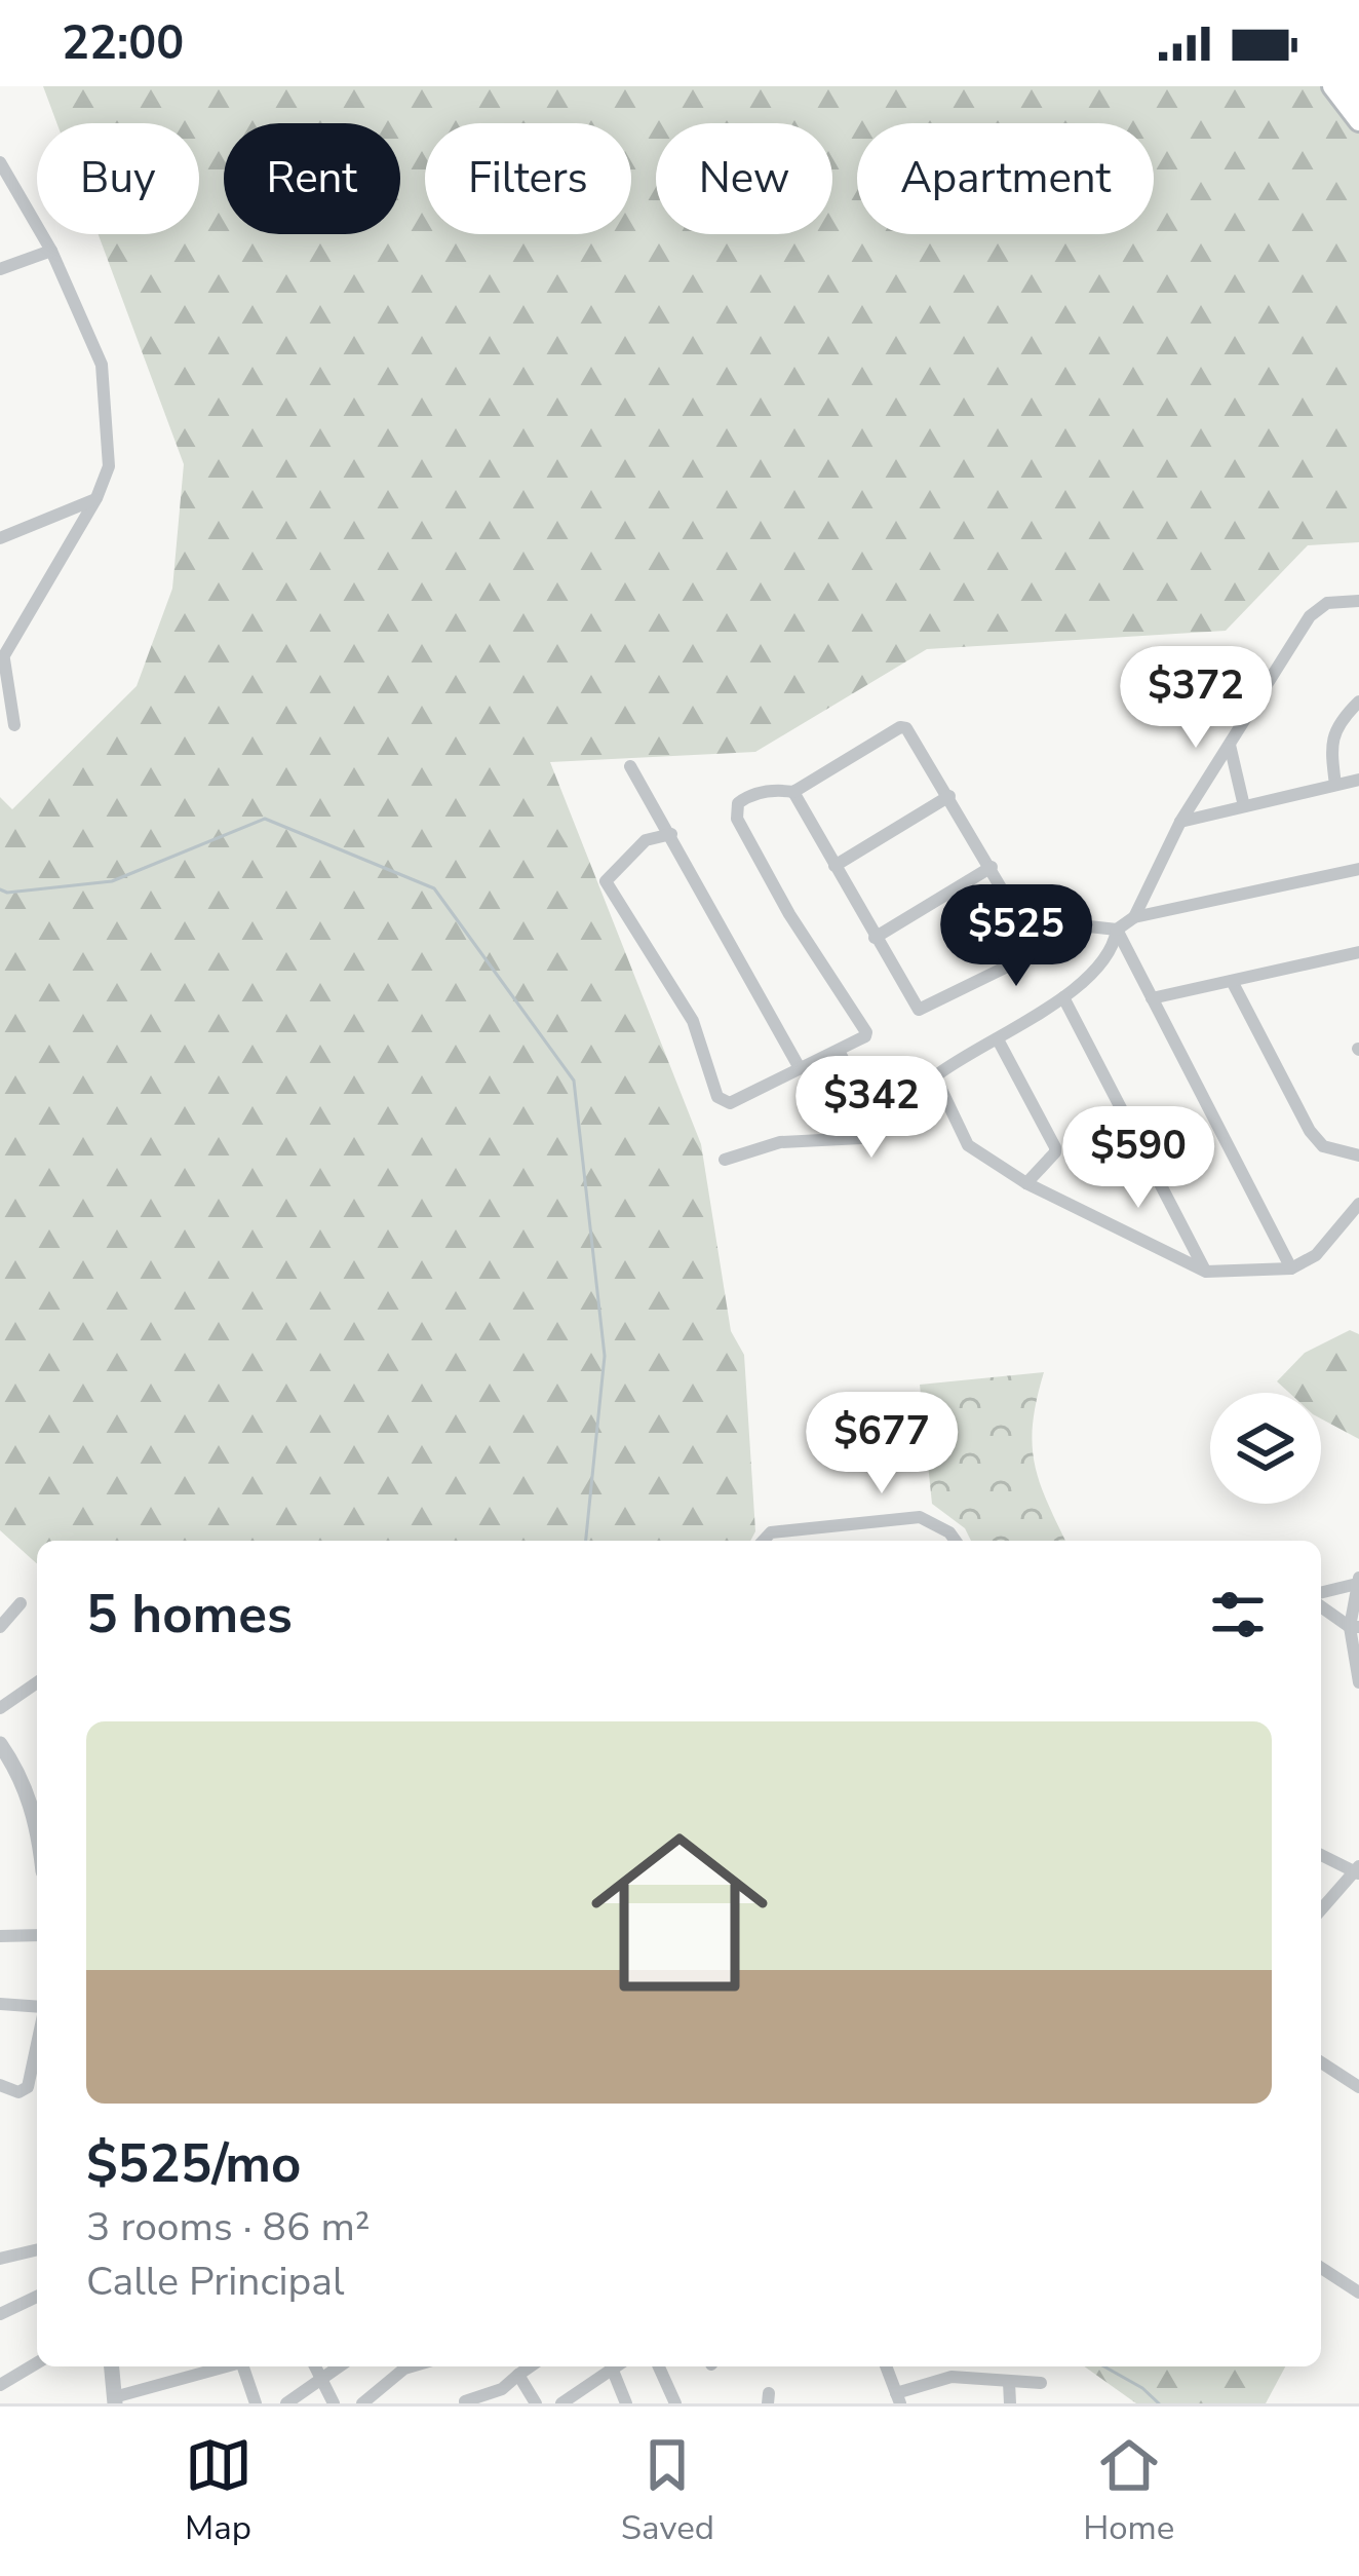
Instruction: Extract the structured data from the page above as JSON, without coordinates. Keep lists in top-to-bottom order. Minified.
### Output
{"page":{"status":"22:00","chip":["Buy","Rent","Filters","New","Apartment"],"price":["$372","$525","$342","$590","$677"],"heading":"5 homes","list":[{"name":"$525/mo","note":"3 rooms · 86 m² · Calle Principal"}],"tabs":["Map","Saved","Home"]}}
